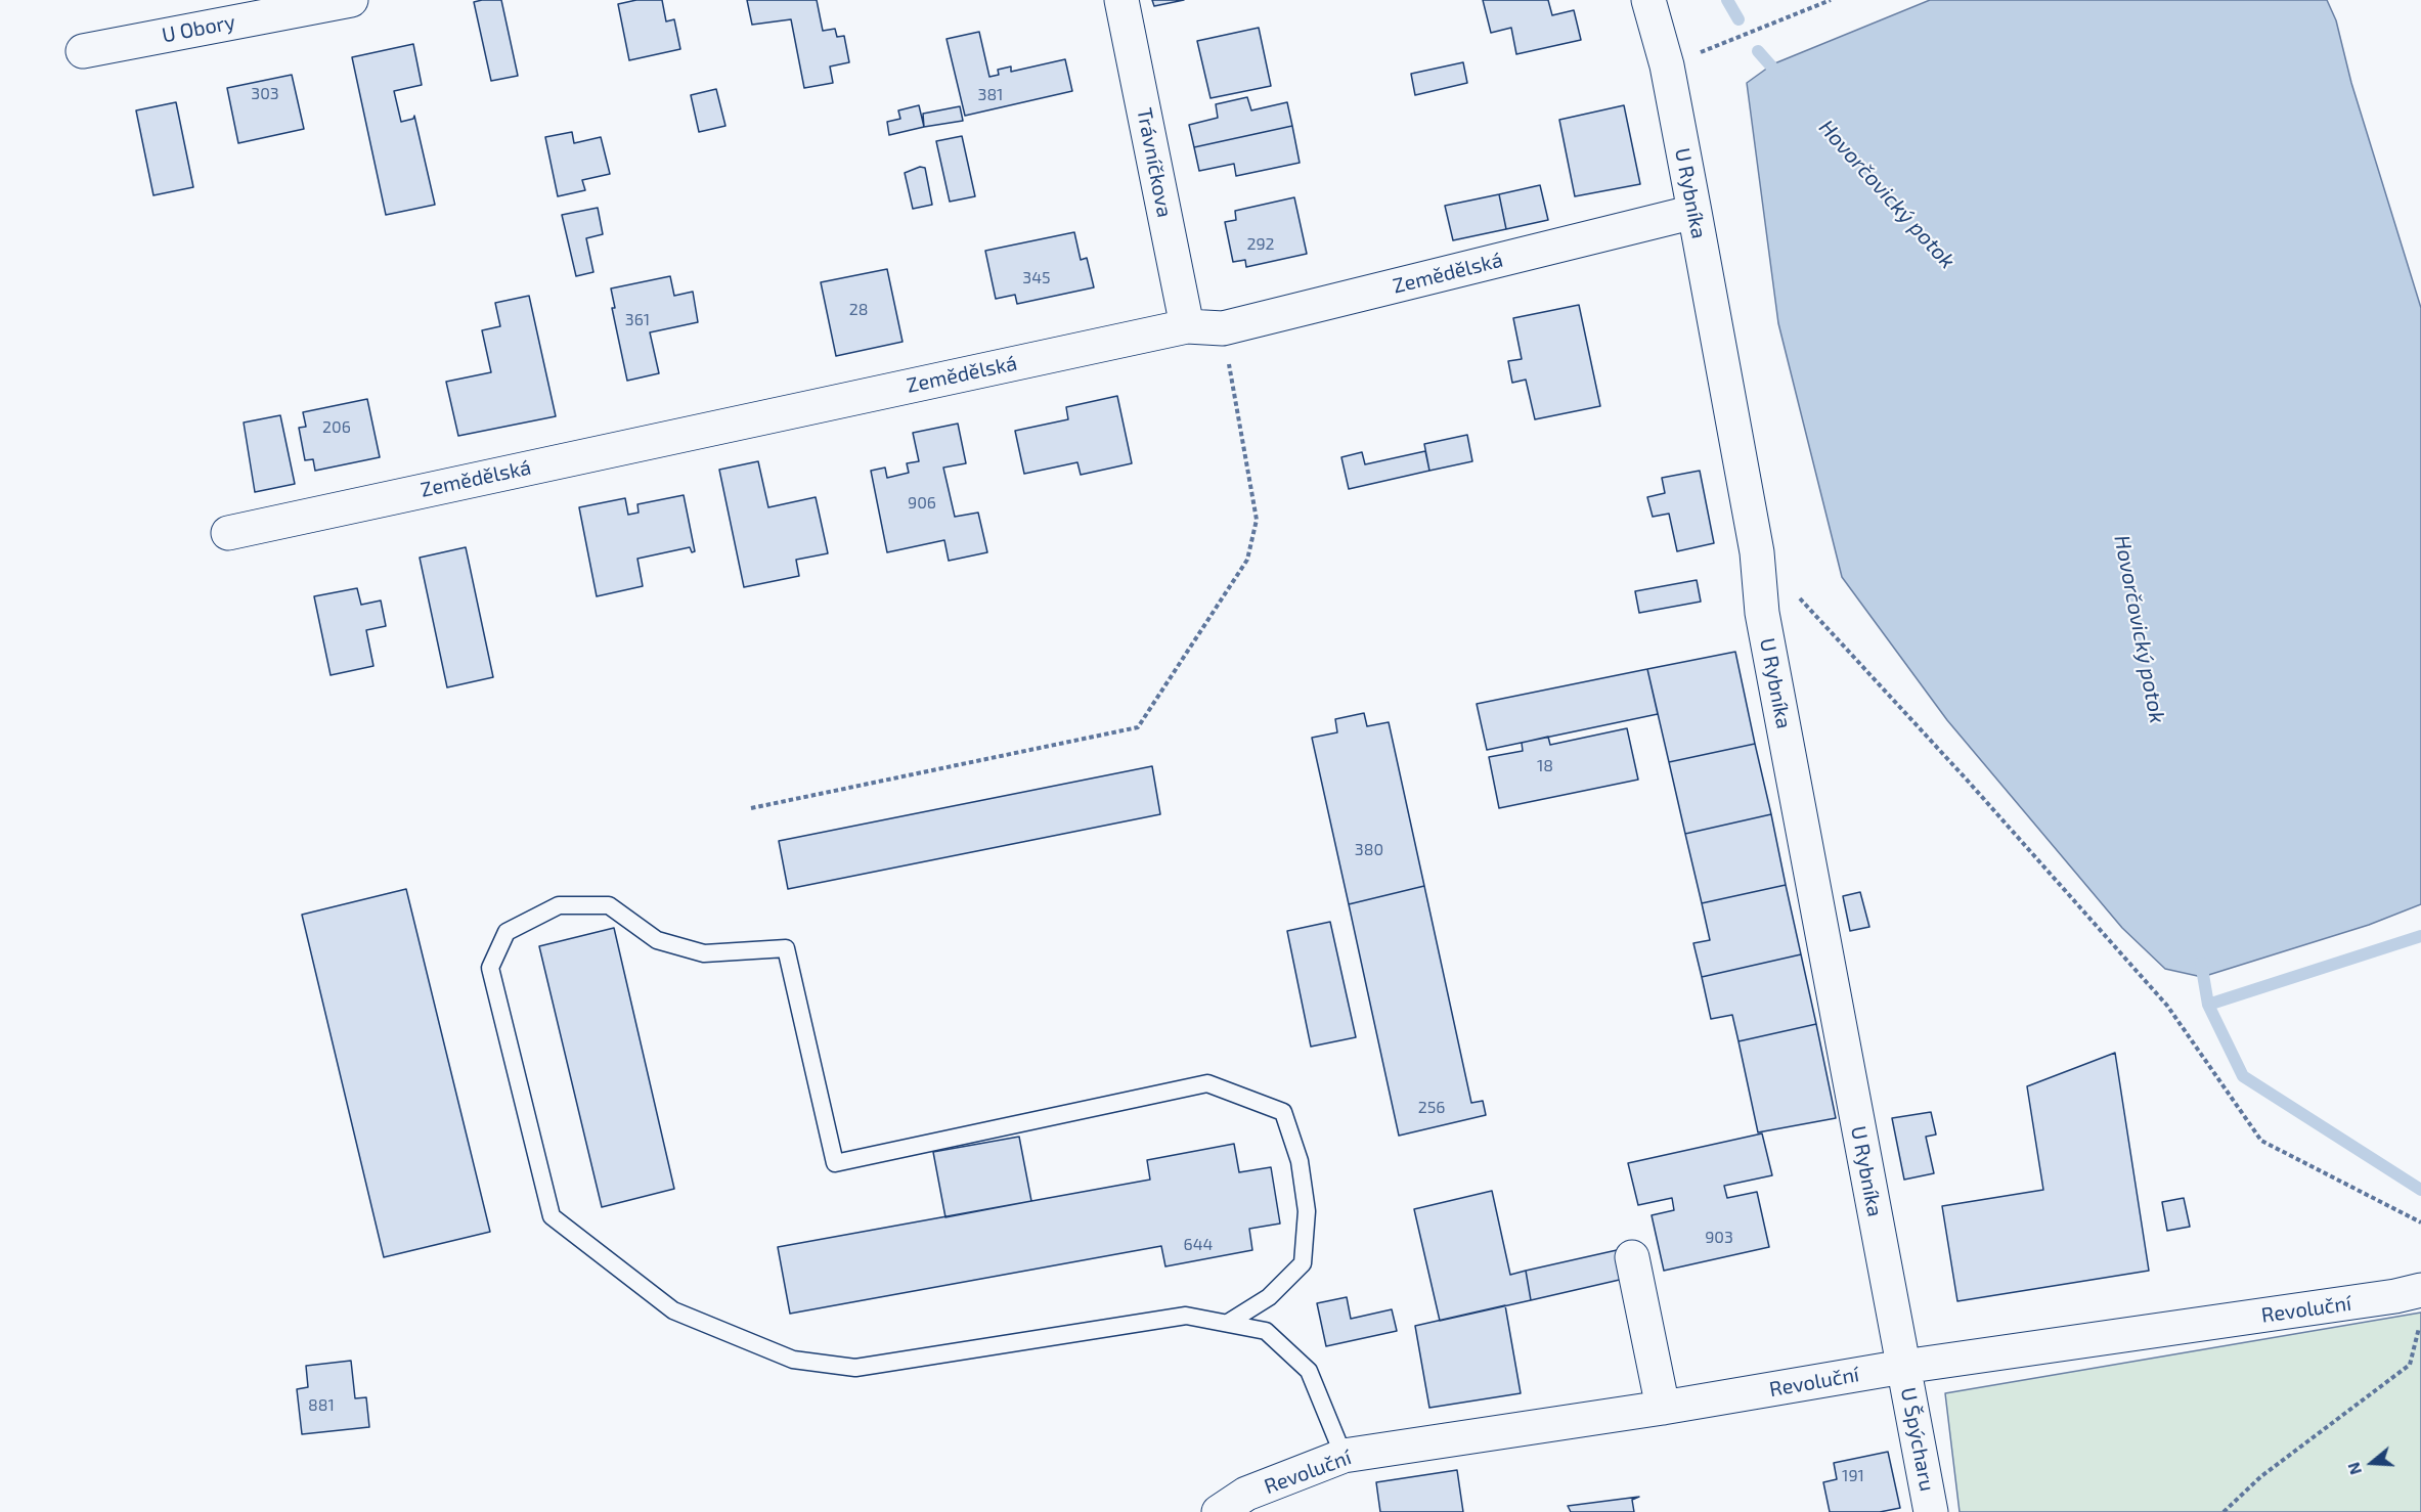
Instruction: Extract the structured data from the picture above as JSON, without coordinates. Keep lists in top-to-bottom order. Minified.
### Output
{"streets":{"street":["U Obory","Trávníčkova","U Rybníka","Zemědělská","Revoluční","U Špýcharu"]},"crossings":[["Trávníčkova","Zemědělská"],["U Rybníka","Zemědělská"],["U Rybníka","Revoluční"],["U Rybníka","U Špýcharu"],["Revoluční","U Špýcharu"]],"water":["Hovorčovický potok"],"house_numbers":["303","381","292","345","28","361","206","906","18","380","256","903","644","881","191"],"north":"left"}
